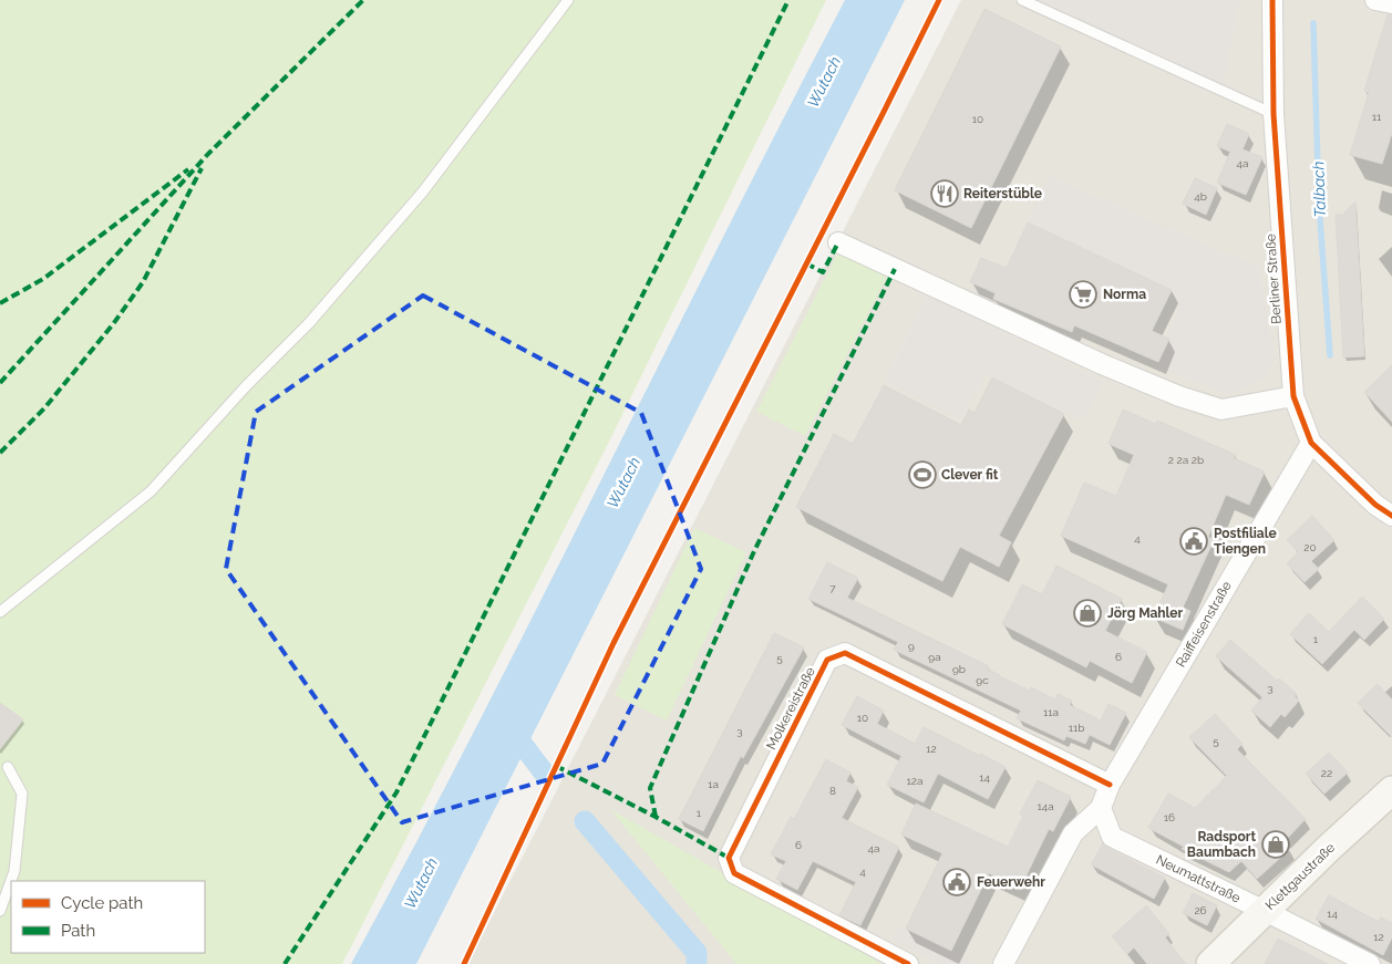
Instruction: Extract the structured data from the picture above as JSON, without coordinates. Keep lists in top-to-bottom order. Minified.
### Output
{"streets":{"main road":["Klettgaustraße"],"street":["Berliner Straße","Raiffeisenstraße","Molkereistraße","Neumattstraße"]},"crossings":[["Berliner Straße","Raiffeisenstraße"],["Raiffeisenstraße","Molkereistraße"],["Raiffeisenstraße","Neumattstraße"],["Klettgaustraße","Neumattstraße"]],"water":["Wutach","Talbach"],"places":{"restaurant":["Reiterstüble"],"supermarket":["Norma"],"sports":["Clever fit"],"public building":["Postfiliale Tiengen","Feuerwehr"],"shop":["Jörg Mahler","Radsport Baumbach"]},"house_numbers":["11","10","4a","4b","2 2a 2b","4","20","7","1","9","9a","6","5","9b","9c","3","11a","10","11b","3","5","12","22","14","12a","1a","8","14a","1","16","6","4a","4","26","14","12"],"legend":["Cycle path","Path"]}
